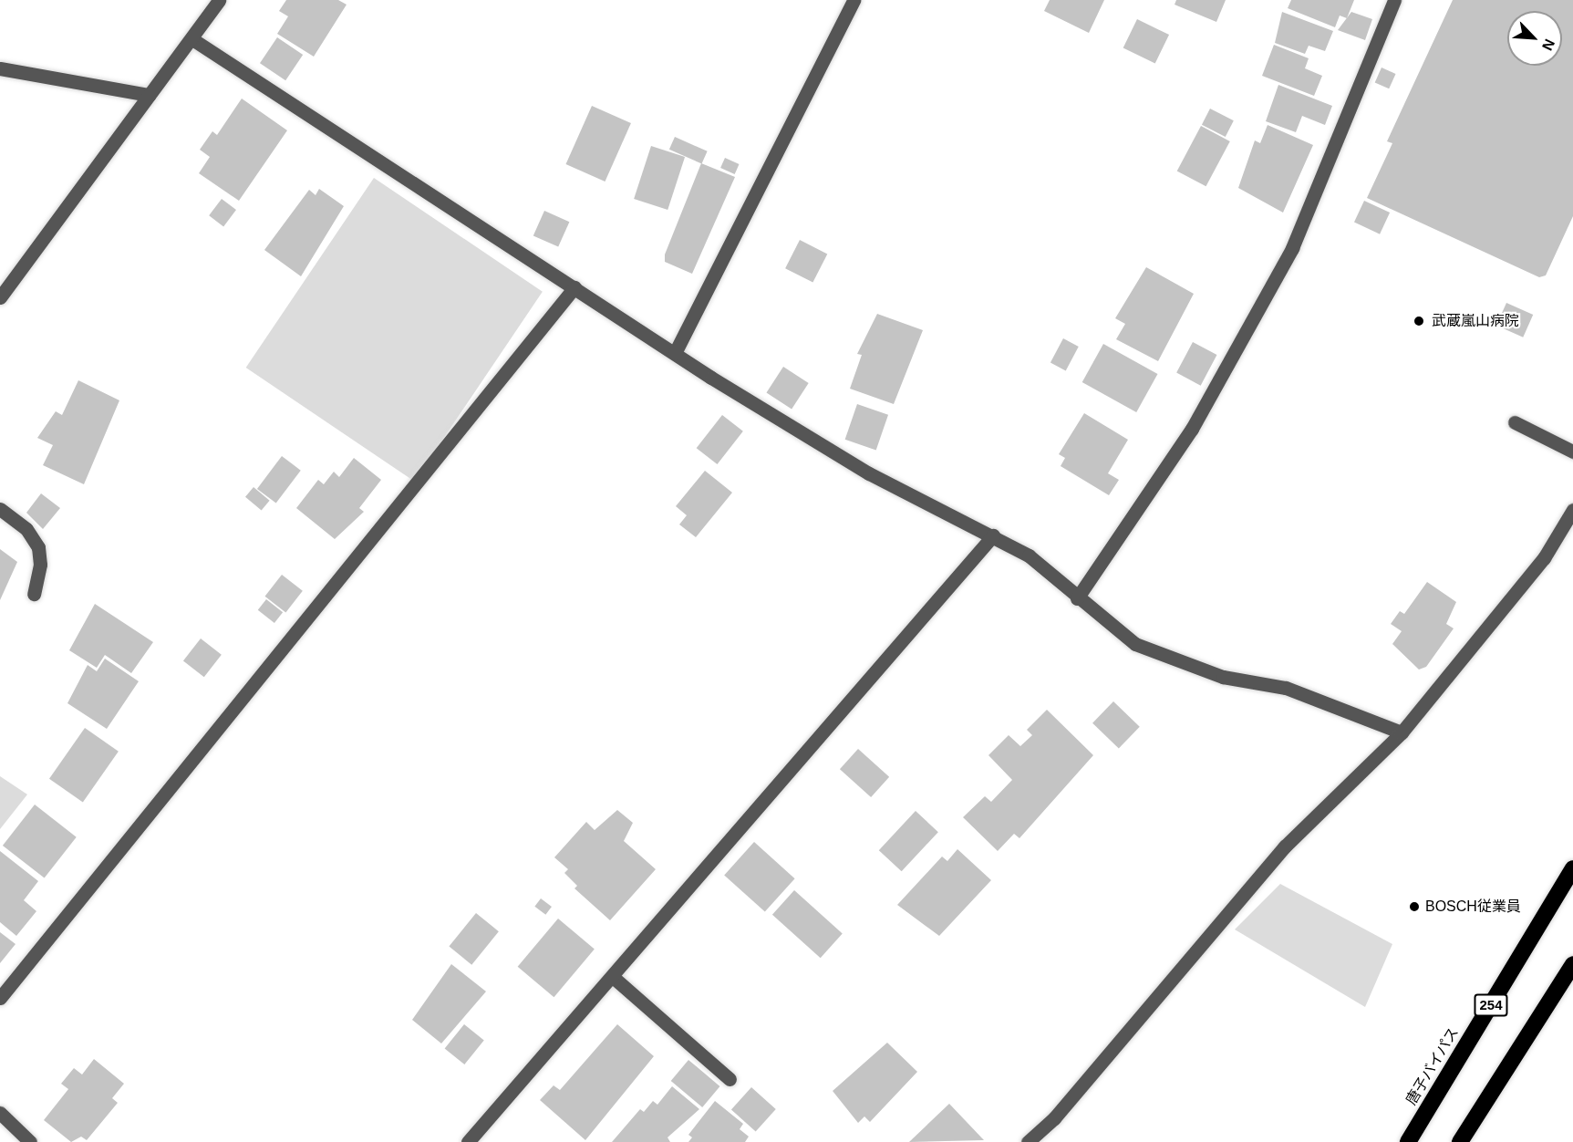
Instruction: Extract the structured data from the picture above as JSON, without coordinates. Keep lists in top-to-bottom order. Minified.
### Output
{"streets":{"highway":["254","唐子バイパス"]},"places":["武蔵嵐山病院","BOSCH従業員"],"north":"bottom right"}
